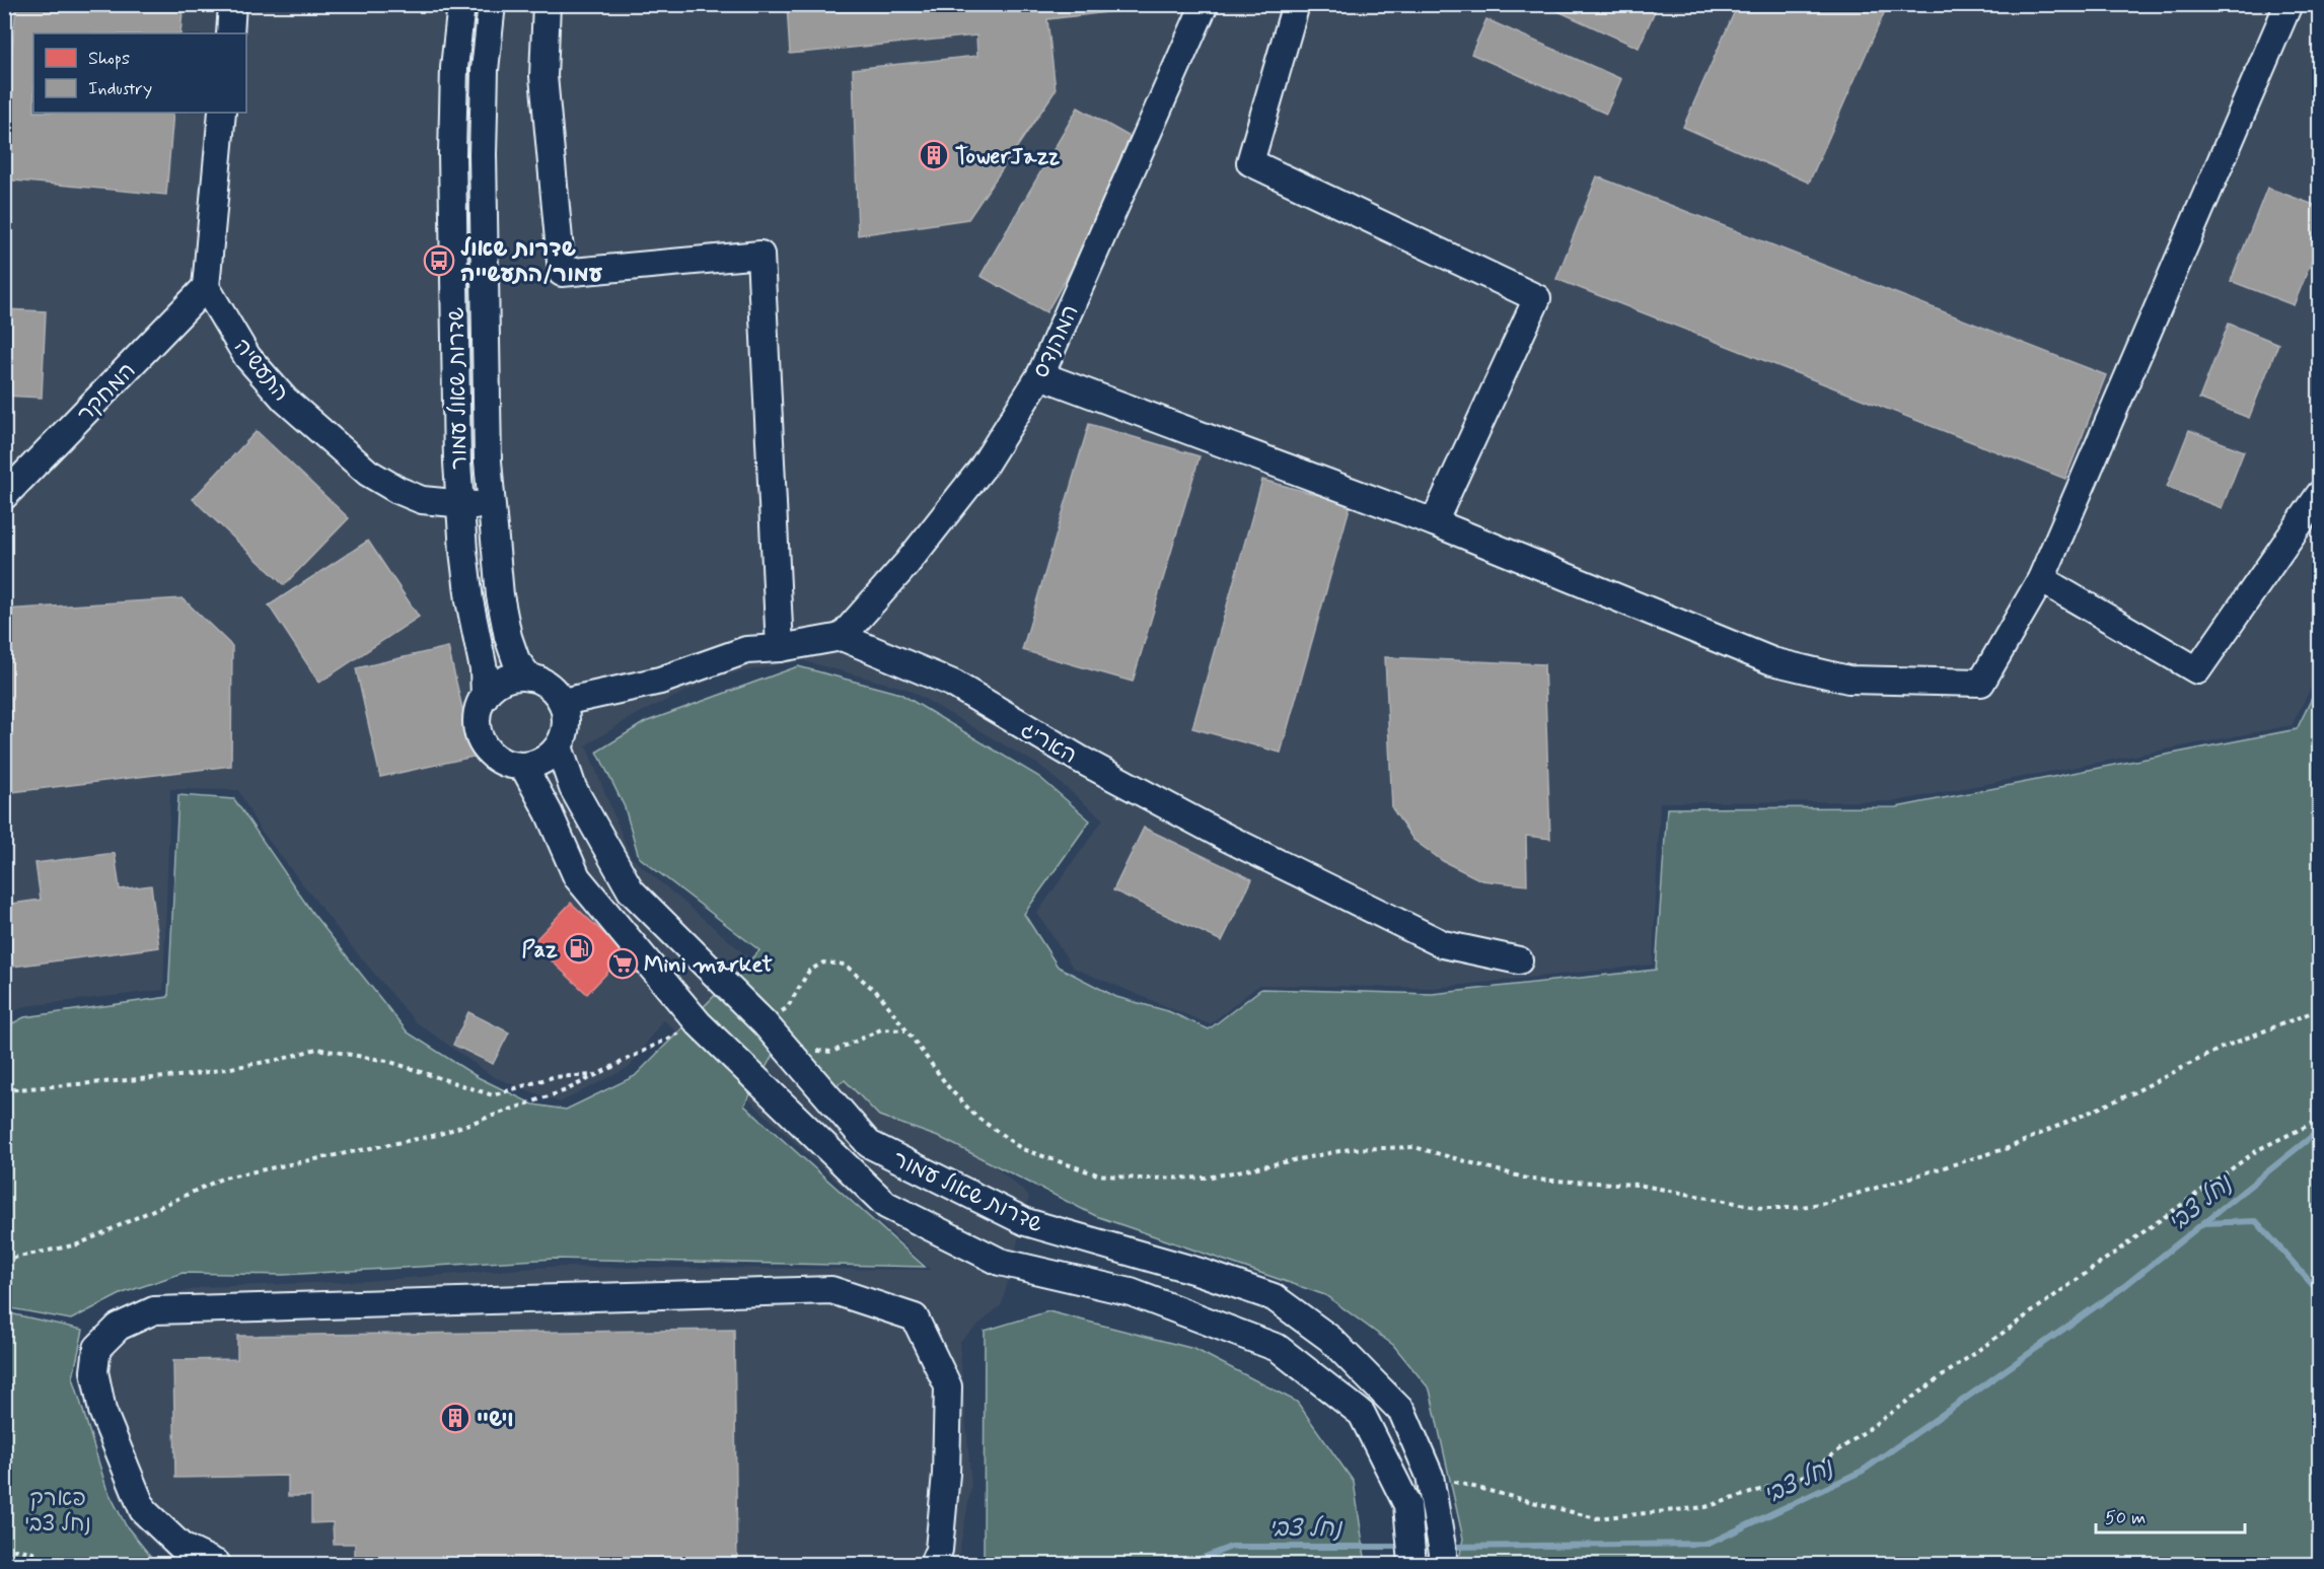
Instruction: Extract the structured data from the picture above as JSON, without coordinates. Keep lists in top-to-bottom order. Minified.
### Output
{"streets":{"street":["המהנדס","התעשיה","שדרות שאול עמור","המחקר","האריג"]},"crossings":[["המהנדס","האריג"],["התעשיה","שדרות שאול עמור"],["התעשיה","המחקר"]],"water":["נחל צבי"],"parks":["פארק נחל צבי"],"places":{"building":["TowerJazz","וישיי"],"bus stop":["שדרות שאול עמור/התעשייה"],"fuel station":["Paz"],"supermarket":["Mini market"]},"legend":["Shops","Industry"],"scale_bar":"50 m"}
